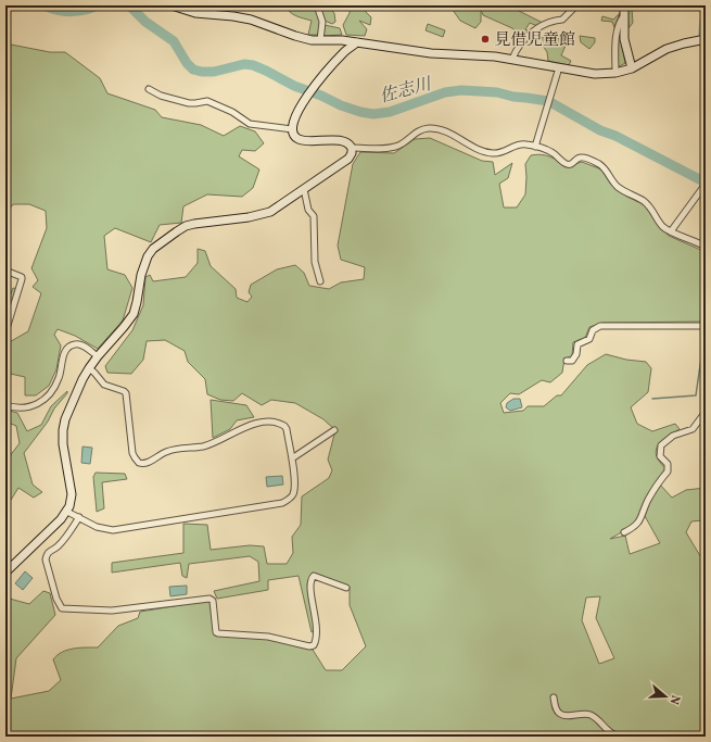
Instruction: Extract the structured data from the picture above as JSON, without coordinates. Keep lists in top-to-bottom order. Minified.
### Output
{"water":["佐志川"],"places":["見借児童館"],"north":"right"}
